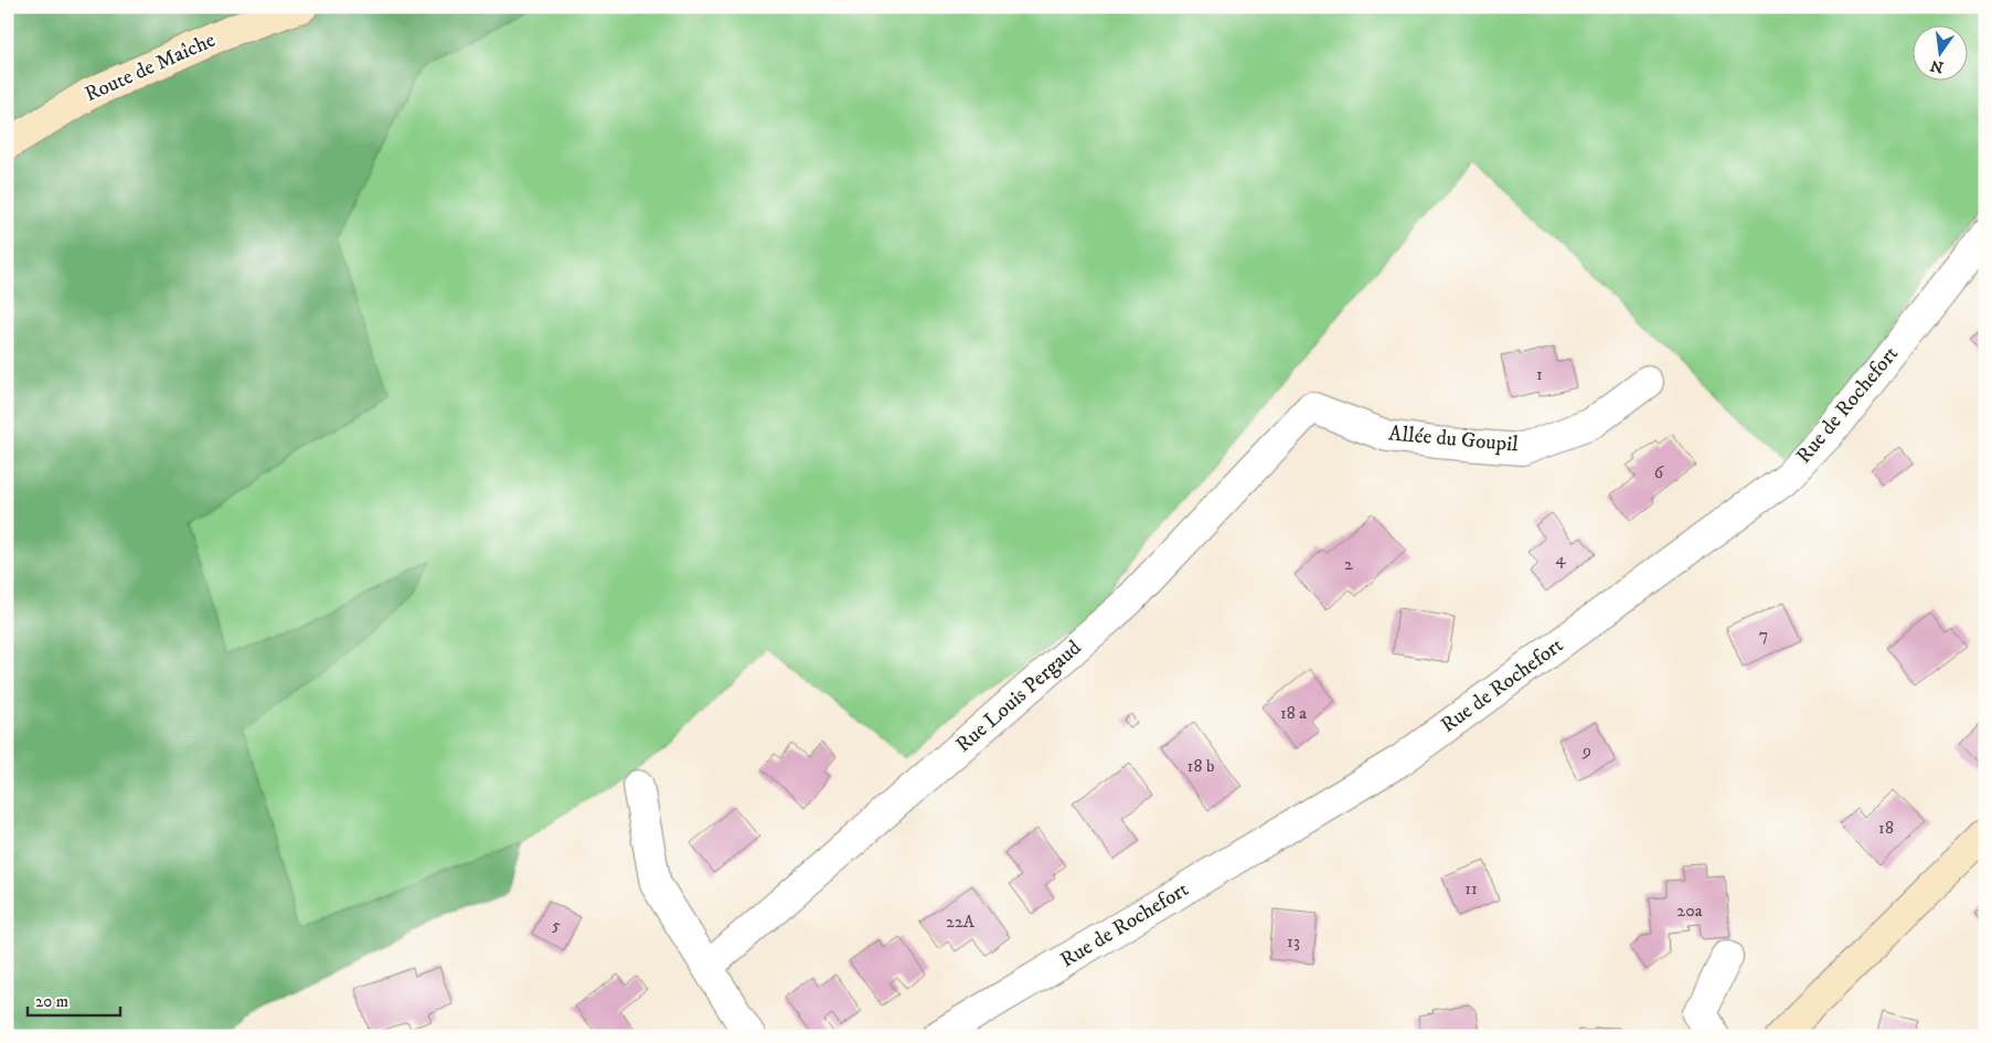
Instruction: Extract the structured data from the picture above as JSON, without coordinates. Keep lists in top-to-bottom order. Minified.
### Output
{"streets":{"main road":["Route de Maîche"],"street":["Rue de Rochefort","Allée du Goupil","Rue Louis Pergaud"]},"crossings":[["Allée du Goupil","Rue Louis Pergaud"]],"house_numbers":["1","6","4","2","7","18 a","9","18 b","18","11","20a","22A","5","13"],"scale_bar":"20 m","north":"bottom"}
